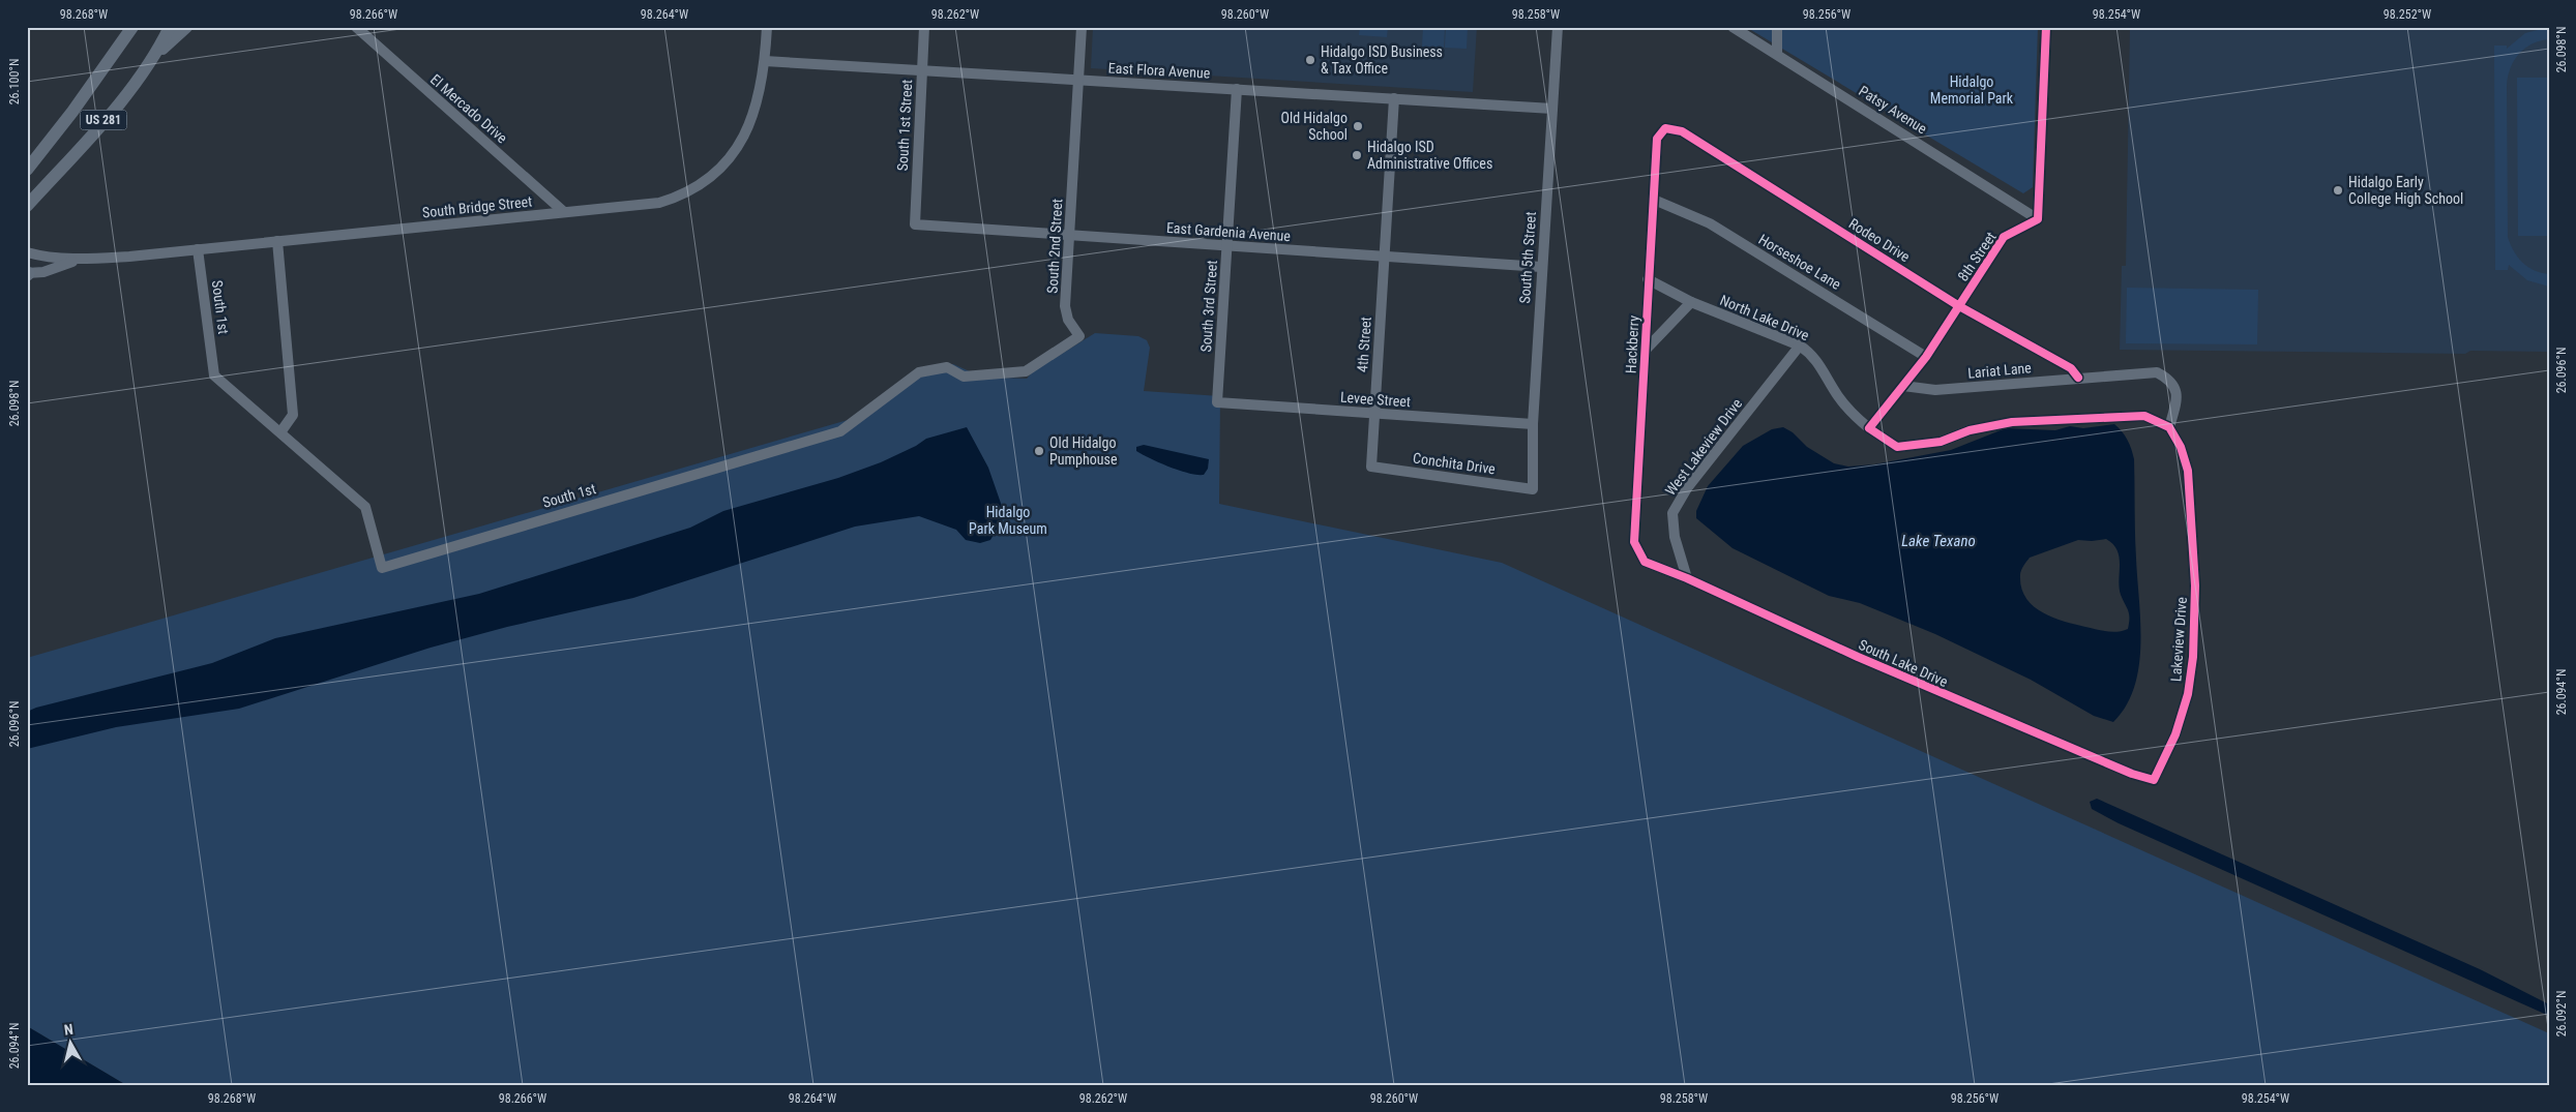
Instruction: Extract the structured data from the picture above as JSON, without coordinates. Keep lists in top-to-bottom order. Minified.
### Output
{"streets":{"main road":["US 281"],"street":["East Flora Avenue","El Mercado Drive","Patsy Avenue","South 1st Street","South Bridge Street","East Gardenia Avenue","Rodeo Drive","South 2nd Street","8th Street","South 5th Street","Horseshoe Lane","South 3rd Street","South 1st","North Lake Drive","4th Street","Hackberry","Lariat Lane","Levee Street","West Lakeview Drive","Conchita Drive","Lakeview Drive","South Lake Drive"]},"crossings":[["East Flora Avenue","South 1st Street"],["East Flora Avenue","South Bridge Street"],["East Flora Avenue","South 2nd Street"],["East Flora Avenue","South 5th Street"],["East Flora Avenue","South 3rd Street"],["East Flora Avenue","4th Street"],["El Mercado Drive","South Bridge Street"],["Patsy Avenue","8th Street"],["South 1st Street","East Gardenia Avenue"],["South Bridge Street","South 1st"],["East Gardenia Avenue","South 2nd Street"],["East Gardenia Avenue","South 5th Street"],["East Gardenia Avenue","South 3rd Street"],["East Gardenia Avenue","4th Street"],["Rodeo Drive","8th Street"],["Rodeo Drive","Hackberry"],["Rodeo Drive","Lariat Lane"],["South 2nd Street","South 1st"],["8th Street","Horseshoe Lane"],["8th Street","North Lake Drive"],["8th Street","Lariat Lane"],["South 5th Street","Levee Street"],["South 5th Street","Conchita Drive"],["Horseshoe Lane","Hackberry"],["South 3rd Street","Levee Street"],["North Lake Drive","Hackberry"],["North Lake Drive","West Lakeview Drive"],["4th Street","Levee Street"],["4th Street","Conchita Drive"],["Hackberry","South Lake Drive"],["Lariat Lane","Lakeview Drive"],["West Lakeview Drive","South Lake Drive"],["Lakeview Drive","South Lake Drive"]],"water":["Lake Texano"],"parks":["Hidalgo Memorial Park","Hidalgo Park Museum"],"places":["Hidalgo ISD Business & Tax Office","Old Hidalgo School","Hidalgo ISD Administrative Offices","Hidalgo Early College High School","Old Hidalgo Pumphouse"],"north":"top","coordinates":["98.268°W","98.266°W","98.264°W","98.262°W","98.260°W","98.258°W","98.256°W","98.254°W","98.252°W","26.098°N","26.100°N","26.096°N","26.094°N","26.092°N"]}
